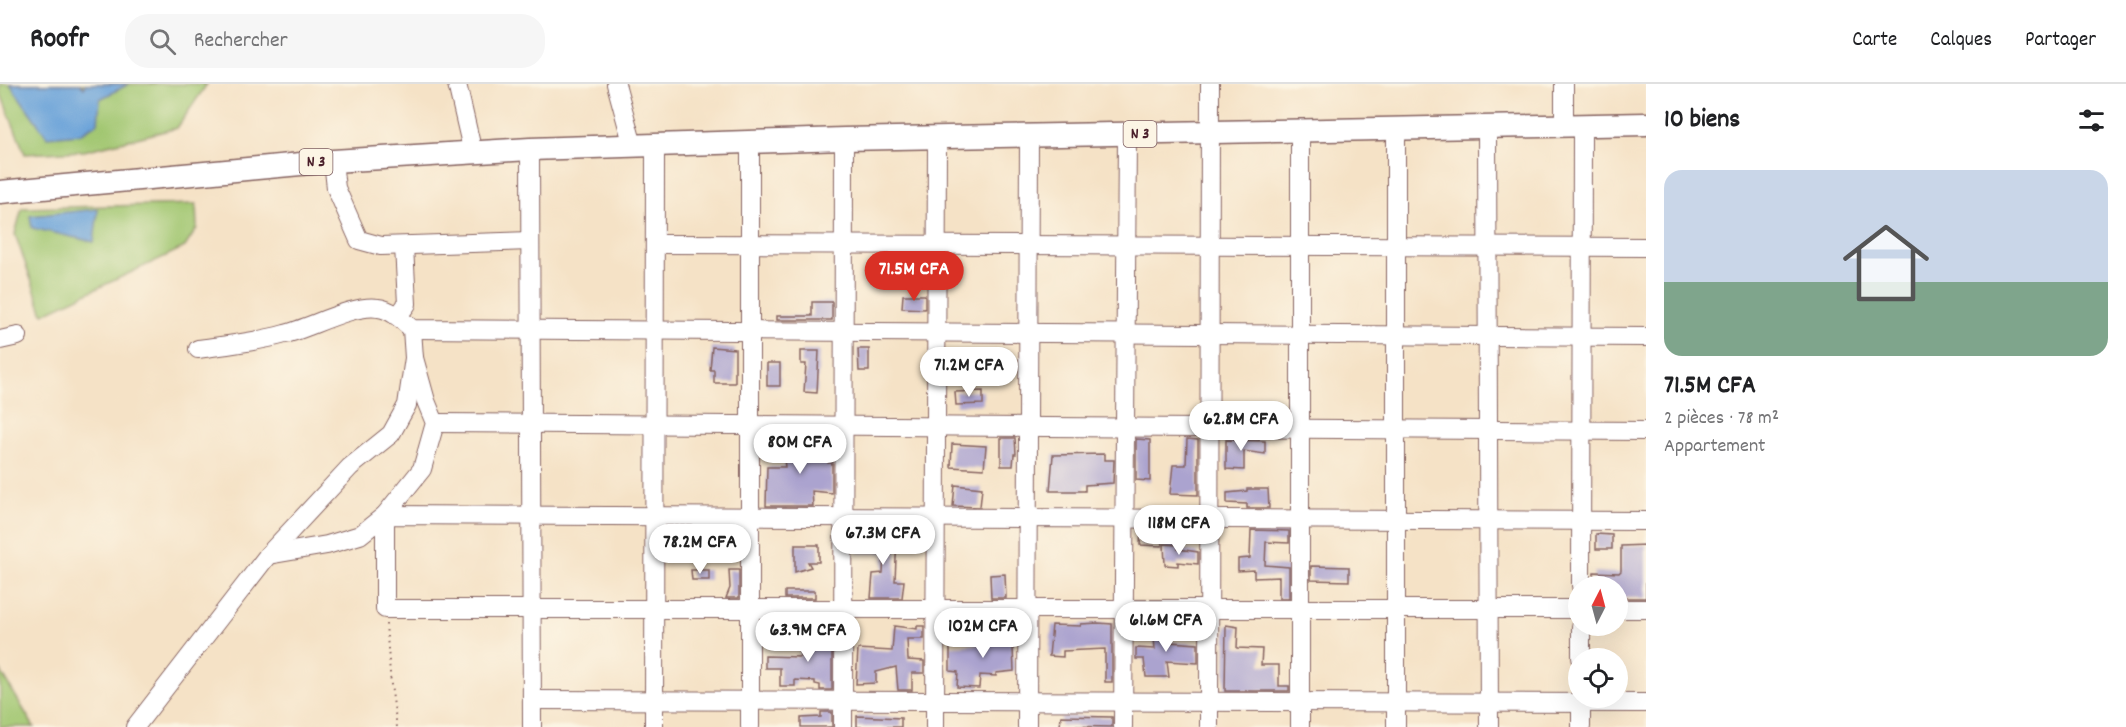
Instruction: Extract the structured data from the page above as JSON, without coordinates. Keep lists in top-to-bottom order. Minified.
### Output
{"streets":{"main road":["N 3"]},"north":"top","page":{"header":"Roofr","search":"Rechercher","nav":["Carte","Calques","Partager"],"heading":"10 biens","list":[{"name":"71.5M CFA","note":"2 pièces · 78 m² · Appartement"}],"price":["71.5M CFA","71.2M CFA","62.8M CFA","80M CFA","118M CFA","67.3M CFA","78.2M CFA","61.6M CFA","102M CFA","63.9M CFA"]}}
